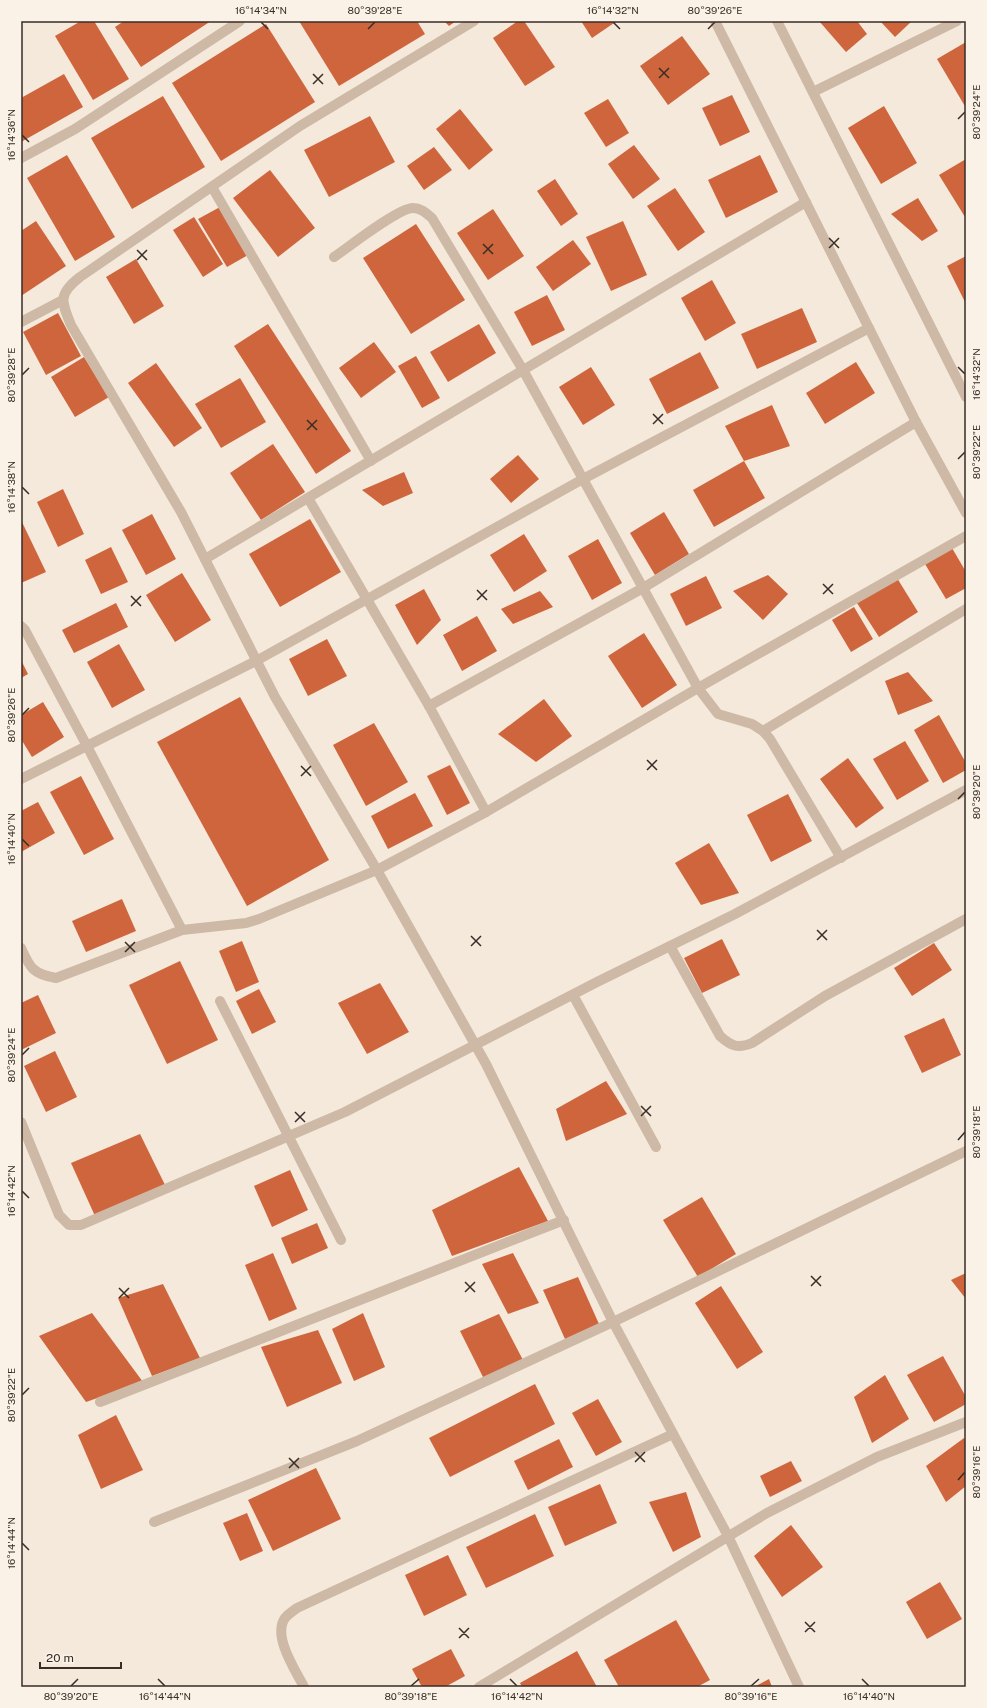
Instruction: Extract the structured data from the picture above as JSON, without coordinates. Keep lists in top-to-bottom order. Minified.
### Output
{"scale_bar":"20 m","coordinates":["16°14'34\"N","80°39'28\"E","16°14'32\"N","80°39'26\"E","80°39'24\"E","16°14'36\"N","80°39'22\"E","16°14'38\"N","80°39'20\"E","16°14'40\"N","80°39'18\"E","16°14'42\"N","80°39'16\"E","16°14'44\"N"]}
